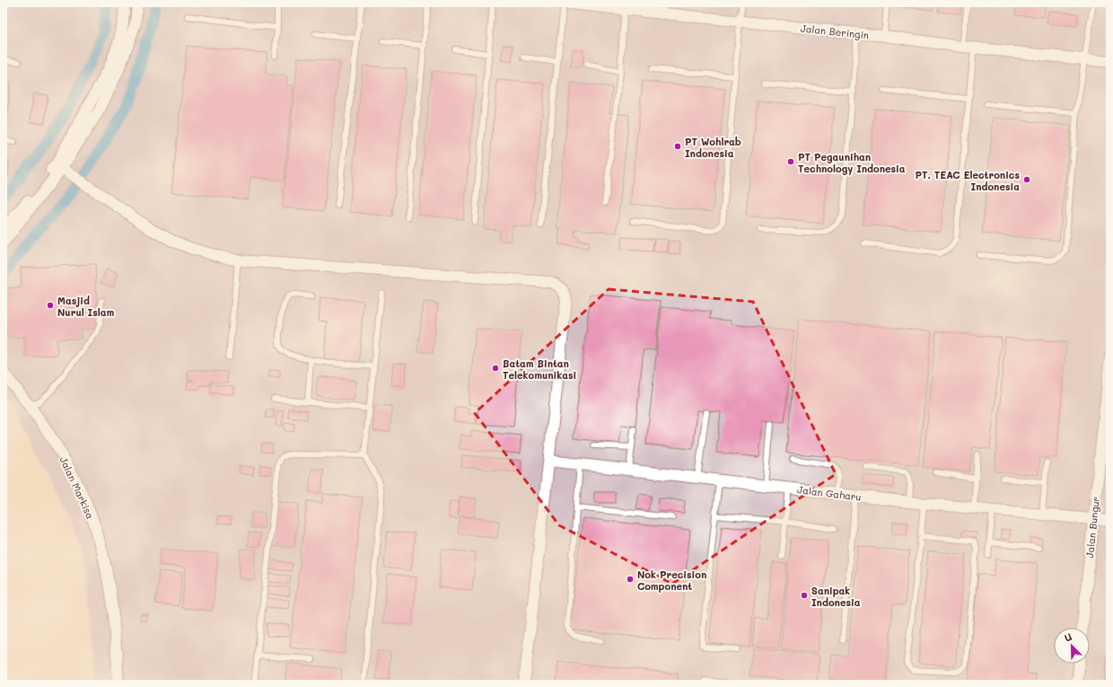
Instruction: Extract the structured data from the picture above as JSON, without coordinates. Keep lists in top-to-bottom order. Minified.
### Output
{"streets":{"street":["Jalan Beringin","Jalan Markisa","Jalan Gaharu","Jalan Bungur"]},"crossings":[["Jalan Gaharu","Jalan Bungur"]],"places":["PT Wohlrab Indonesia","PT Pegaunihan Technology Indonesia","PT. TEAC Electronics Indonesia","Masjid Nurul Islam","Batam Bintan Telekomunikasi","Nok Precision Component","Sanipak Indonesia"],"north":"top left"}
